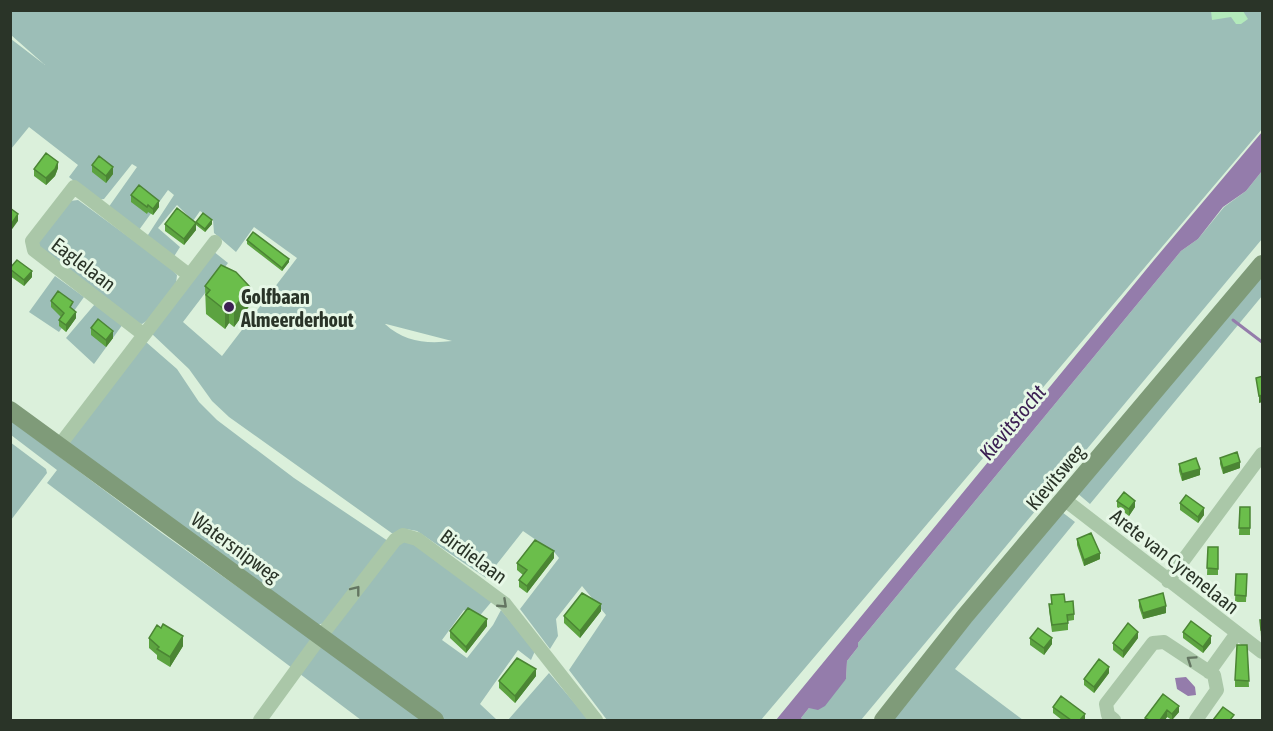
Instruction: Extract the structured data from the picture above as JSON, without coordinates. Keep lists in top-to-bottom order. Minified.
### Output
{"streets":{"street":["Eaglelaan","Kievitsweg","Watersnipweg","Birdielaan","Arete van Cyrenelaan"]},"crossings":[["Kievitsweg","Arete van Cyrenelaan"],["Watersnipweg","Birdielaan"]],"water":["Kievitstocht"],"places":["Golfbaan Almeerderhout"]}
